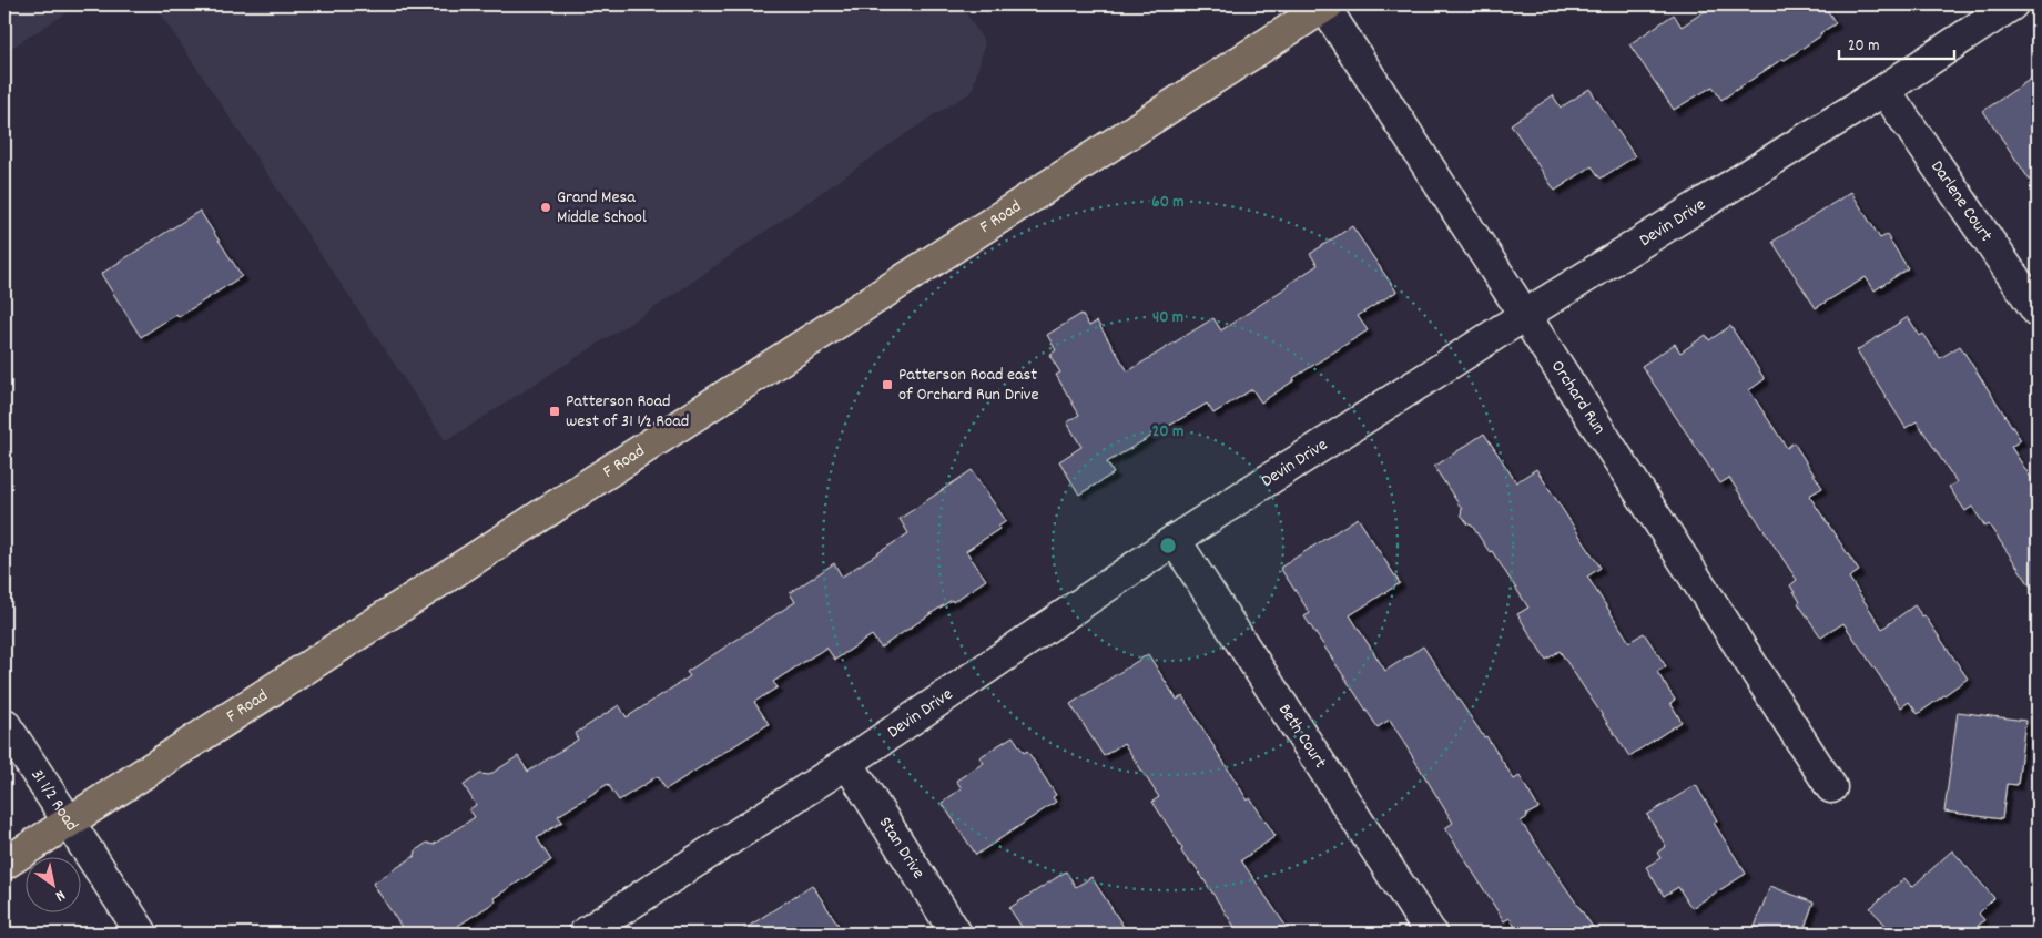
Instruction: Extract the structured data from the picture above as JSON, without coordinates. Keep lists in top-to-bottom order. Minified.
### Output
{"streets":{"main road":["F Road"],"street":["Darlene Court","Devin Drive","Orchard Run","Beth Court","31 1/2 Road","Stan Drive"]},"crossings":[["Darlene Court","Devin Drive"],["F Road","Orchard Run"],["F Road","31 1/2 Road"],["Devin Drive","Orchard Run"],["Devin Drive","Beth Court"],["Devin Drive","Stan Drive"]],"places":{"other":["Grand Mesa Middle School"],"transit":["Patterson Road east of Orchard Run Drive","Patterson Road west of 31 ½ Road"]},"scale_bar":"20 m","north":"bottom right","rings":["60 m","40 m","20 m"]}
